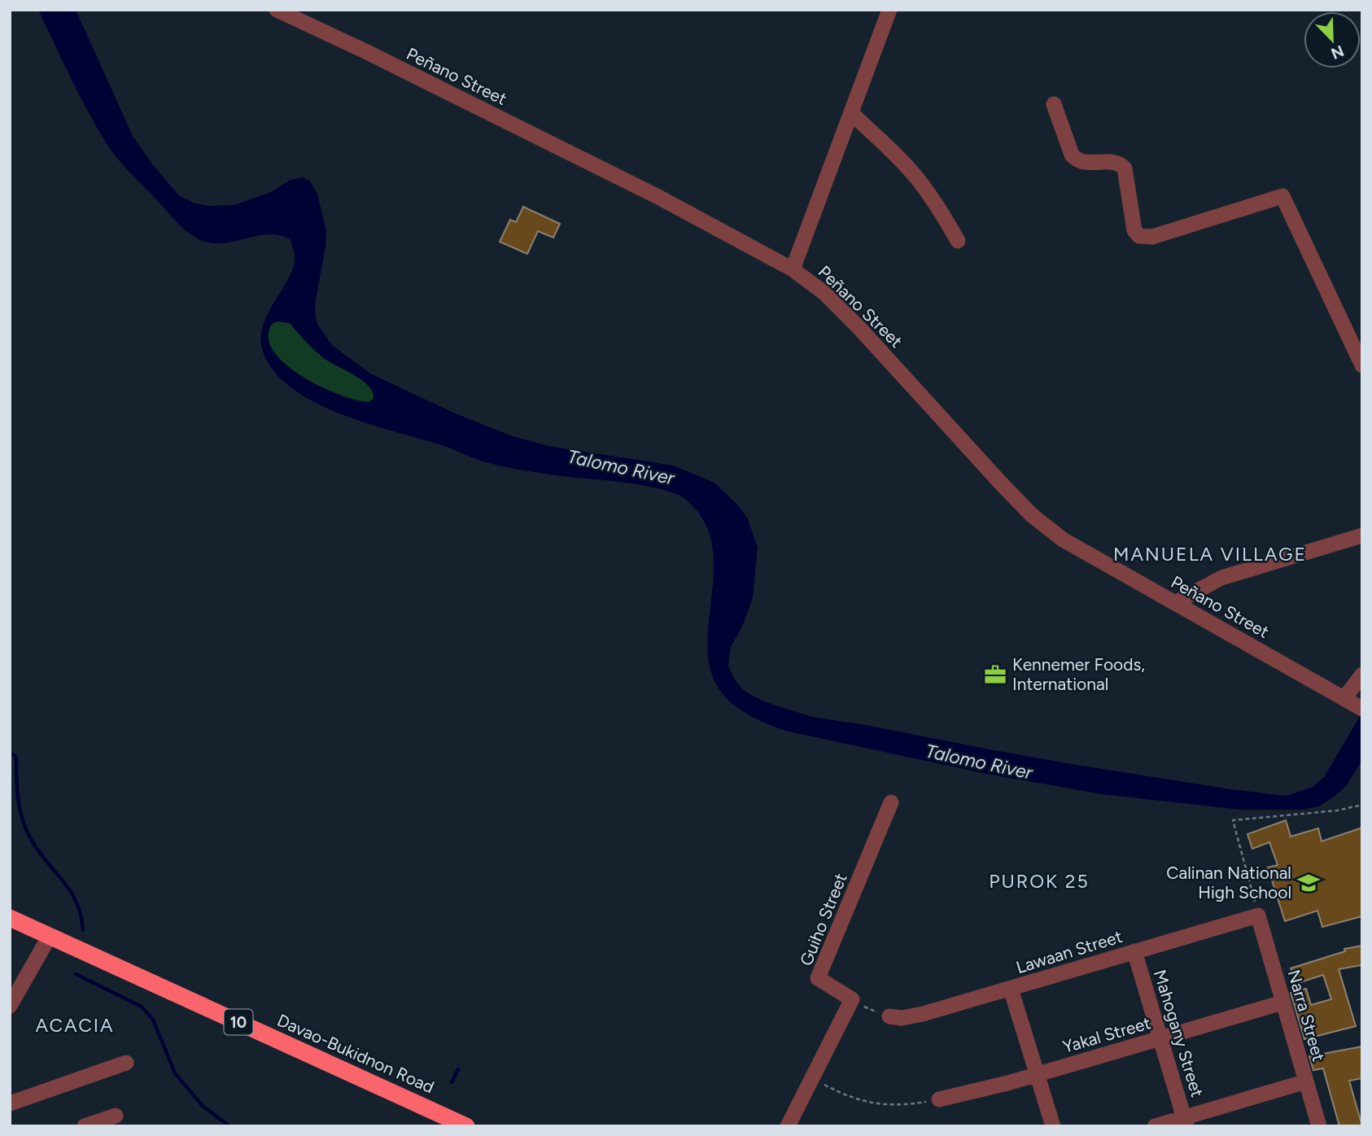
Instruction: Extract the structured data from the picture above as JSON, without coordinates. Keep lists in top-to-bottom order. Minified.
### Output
{"streets":{"highway":["10","Davao-Bukidnon Road"],"street":["Peñano Street","Guiho Street","Lawaan Street","Narra Street","Mahogany Street","Yakal Street"]},"crossings":[["Lawaan Street","Narra Street"],["Lawaan Street","Mahogany Street"],["Narra Street","Yakal Street"],["Mahogany Street","Yakal Street"]],"districts":["MANUELA VILLAGE","PUROK 25","ACACIA"],"water":["Talomo River"],"places":{"office":["Kennemer Foods, International"],"school or university":["Calinan National High School"]},"north":"bottom right"}
